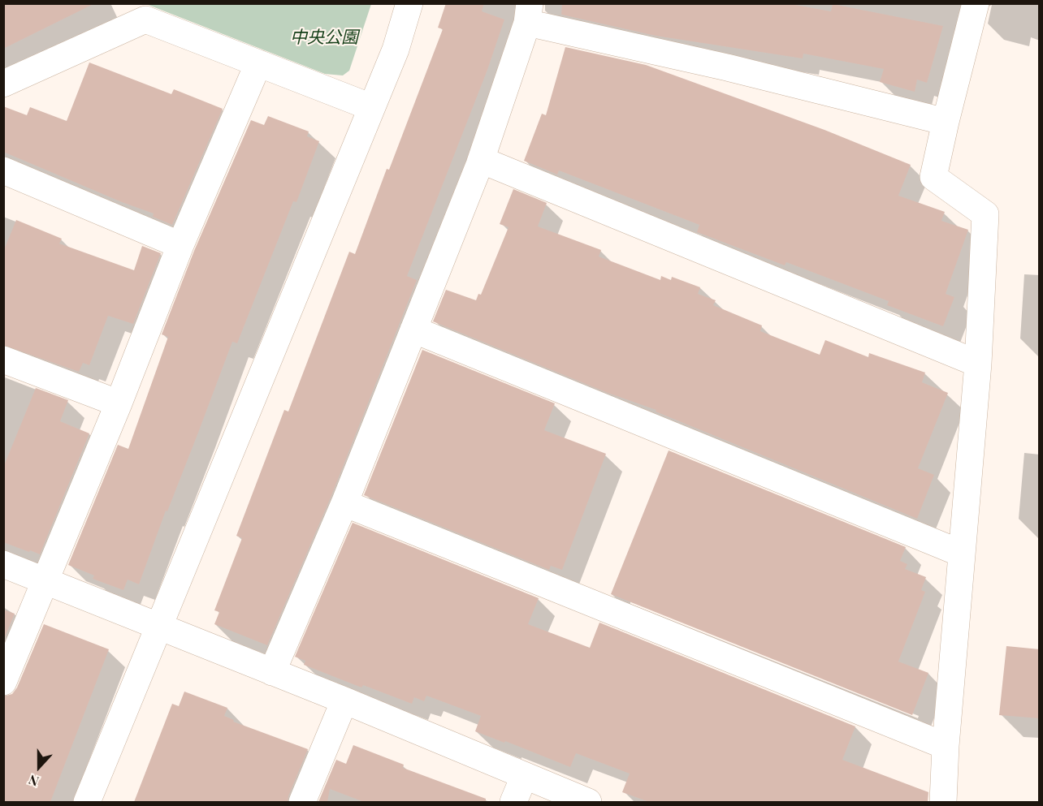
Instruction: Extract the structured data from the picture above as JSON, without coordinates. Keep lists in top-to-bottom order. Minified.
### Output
{"parks":["中央公園"],"north":"bottom"}
